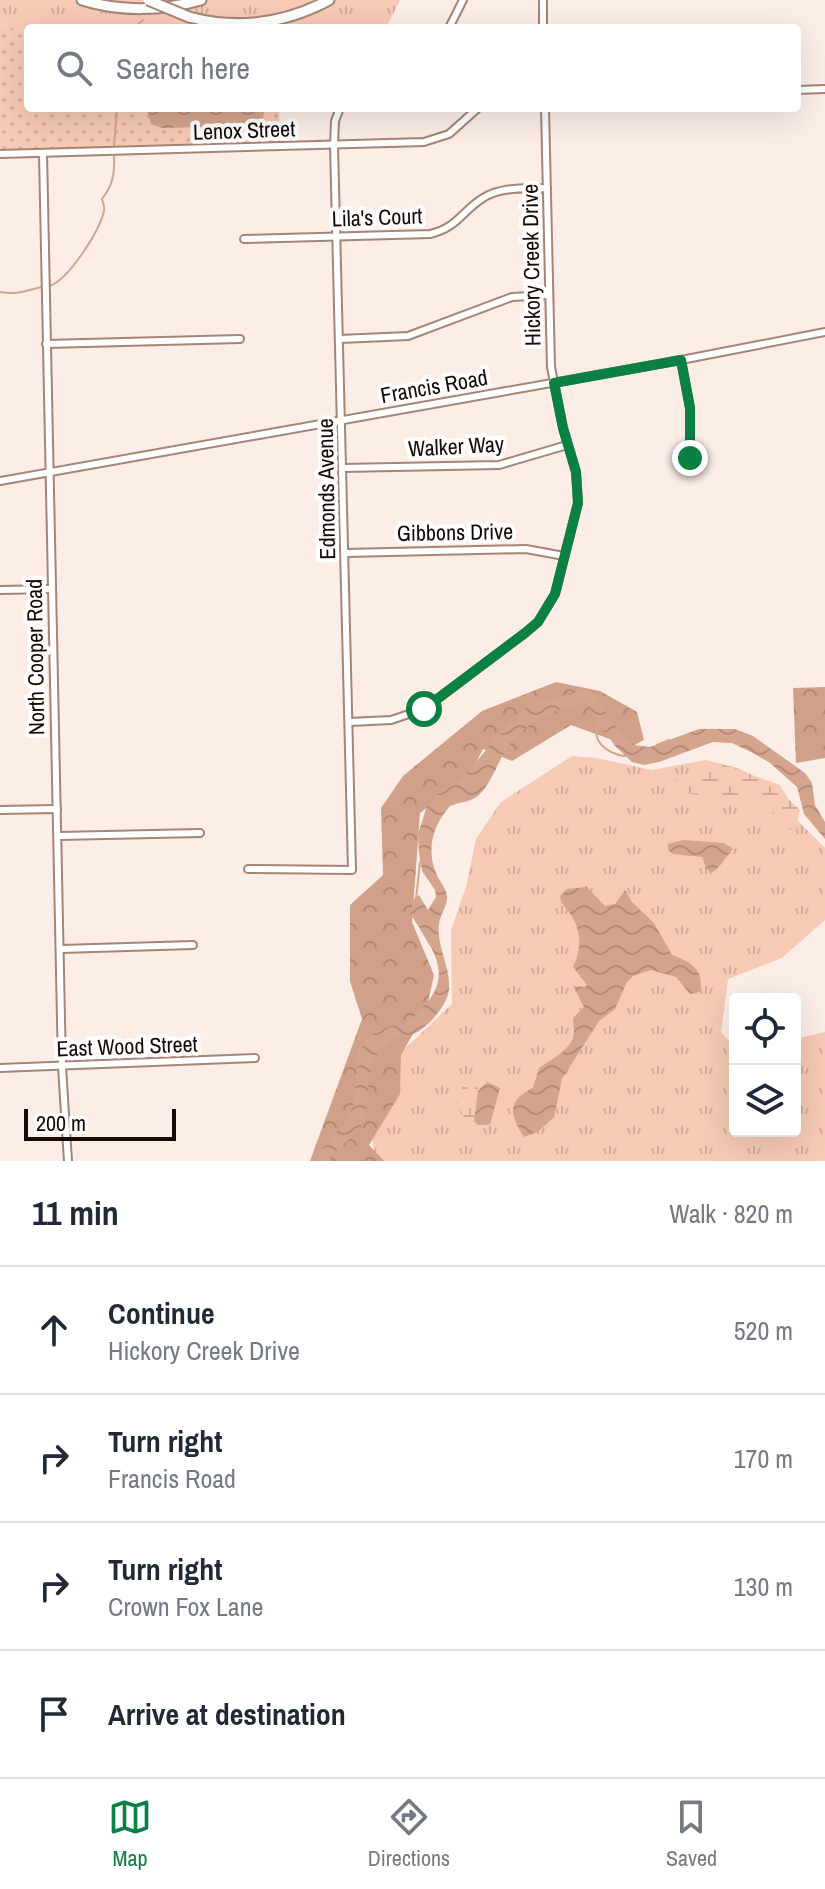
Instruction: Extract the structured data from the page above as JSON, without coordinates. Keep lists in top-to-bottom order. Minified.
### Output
{"streets":{"street":["Lenox Street","Lila's Court","Hickory Creek Drive","Francis Road","Walker Way","Edmonds Avenue","Gibbons Drive","North Cooper Road","East Wood Street"]},"crossings":[["Lenox Street","Edmonds Avenue"],["Lenox Street","North Cooper Road"],["Lila's Court","Hickory Creek Drive"],["Lila's Court","Edmonds Avenue"],["Hickory Creek Drive","Francis Road"],["Hickory Creek Drive","Walker Way"],["Hickory Creek Drive","Edmonds Avenue"],["Hickory Creek Drive","Gibbons Drive"],["Francis Road","Edmonds Avenue"],["Francis Road","North Cooper Road"],["Walker Way","Edmonds Avenue"],["Edmonds Avenue","Gibbons Drive"],["North Cooper Road","East Wood Street"]],"scale_bar":"200 m","page":{"search":"Search here","scale":"200 m","heading":["11 min","Walk · 820 m"],"list":[["Continue","Hickory Creek Drive","520 m"],["Turn right","Francis Road","170 m"],["Turn right","Crown Fox Lane","130 m"],"Arrive at destination"],"nav":["Map","Directions","Saved"]}}
